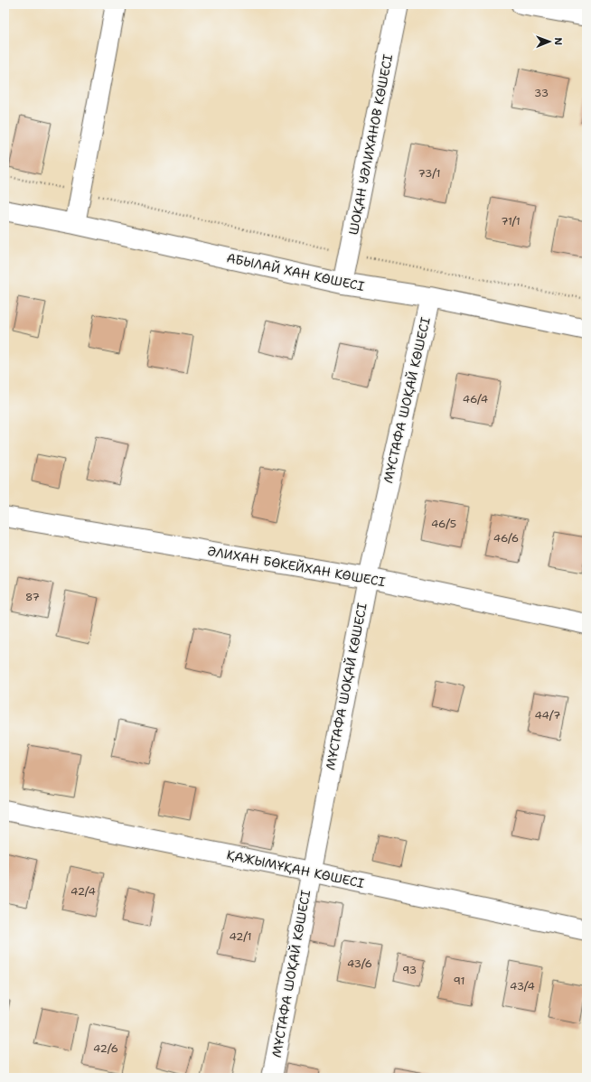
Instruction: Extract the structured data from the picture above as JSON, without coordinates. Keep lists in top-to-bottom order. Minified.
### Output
{"streets":{"street":["ШОҚАН УӘЛИХАНОВ КӨШЕСІ","АБЫЛАЙ ХАН КӨШЕСІ","МҰСТАФА ШОҚАЙ КӨШЕСІ","ӘЛИХАН БӨКЕЙХАН КӨШЕСІ","ҚАЖЫМҰҚАН КӨШЕСІ"]},"crossings":[["ШОҚАН УӘЛИХАНОВ КӨШЕСІ","АБЫЛАЙ ХАН КӨШЕСІ"],["АБЫЛАЙ ХАН КӨШЕСІ","МҰСТАФА ШОҚАЙ КӨШЕСІ"],["МҰСТАФА ШОҚАЙ КӨШЕСІ","ӘЛИХАН БӨКЕЙХАН КӨШЕСІ"],["МҰСТАФА ШОҚАЙ КӨШЕСІ","ҚАЖЫМҰҚАН КӨШЕСІ"]],"house_numbers":["33","73/1","71/1","46/4","46/5","46/6","87","44/7","42/4","42/1","43/6","93","91","43/4","42/6"],"north":"right"}
